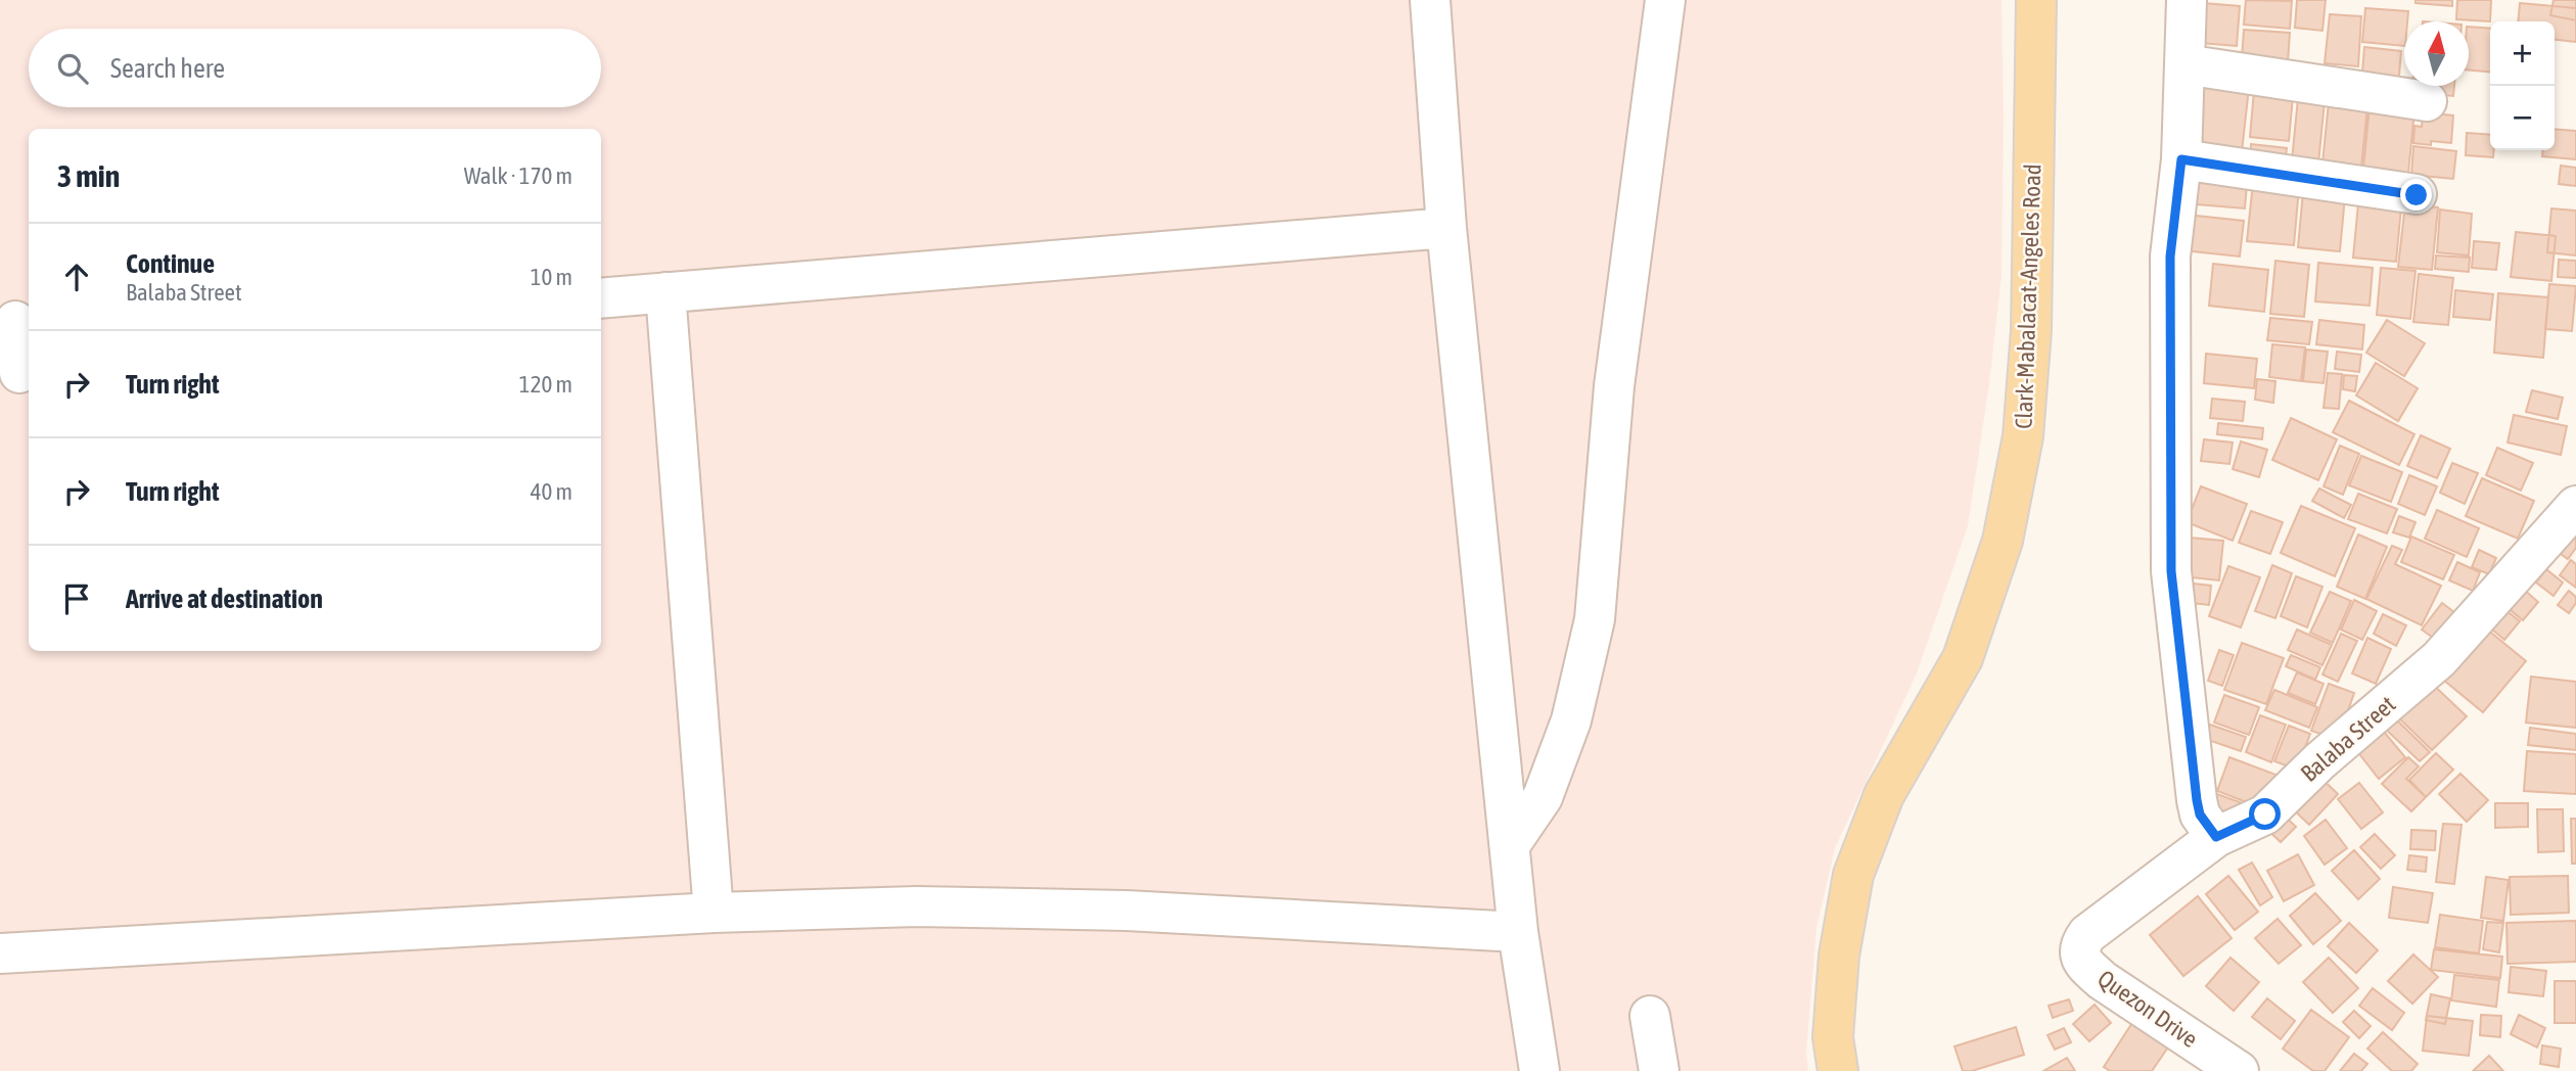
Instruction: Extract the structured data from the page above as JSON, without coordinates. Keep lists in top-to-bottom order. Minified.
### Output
{"streets":{"main road":["Clark-Mabalacat-Angeles Road"],"street":["Balaba Street","Quezon Drive"]},"crossings":[["Balaba Street","Quezon Drive"]],"north":"top","page":{"map_buttons":["+","−"],"search":"Search here","heading":["3 min","Walk · 170 m"],"list":[["Continue","Balaba Street","10 m"],["Turn right","120 m"],["Turn right","40 m"],"Arrive at destination"]}}
